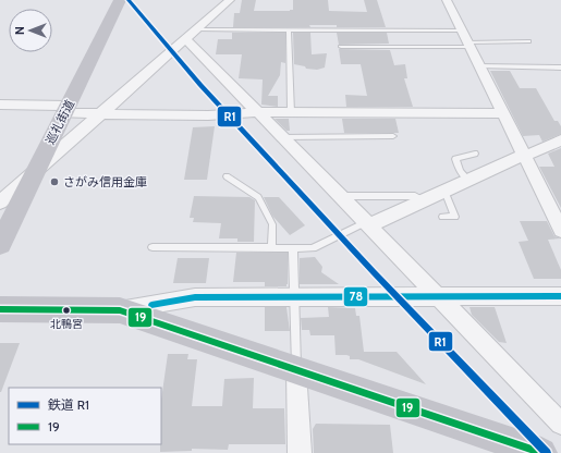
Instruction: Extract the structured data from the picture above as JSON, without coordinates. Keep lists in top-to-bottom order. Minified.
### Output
{"streets":{"street":["巡礼街道"]},"places":["さがみ信用金庫","北鴨宮"],"lines":["rail line R1","transit line 78","transit line 19"],"legend":["鉄道 R1","19"],"north":"left"}
